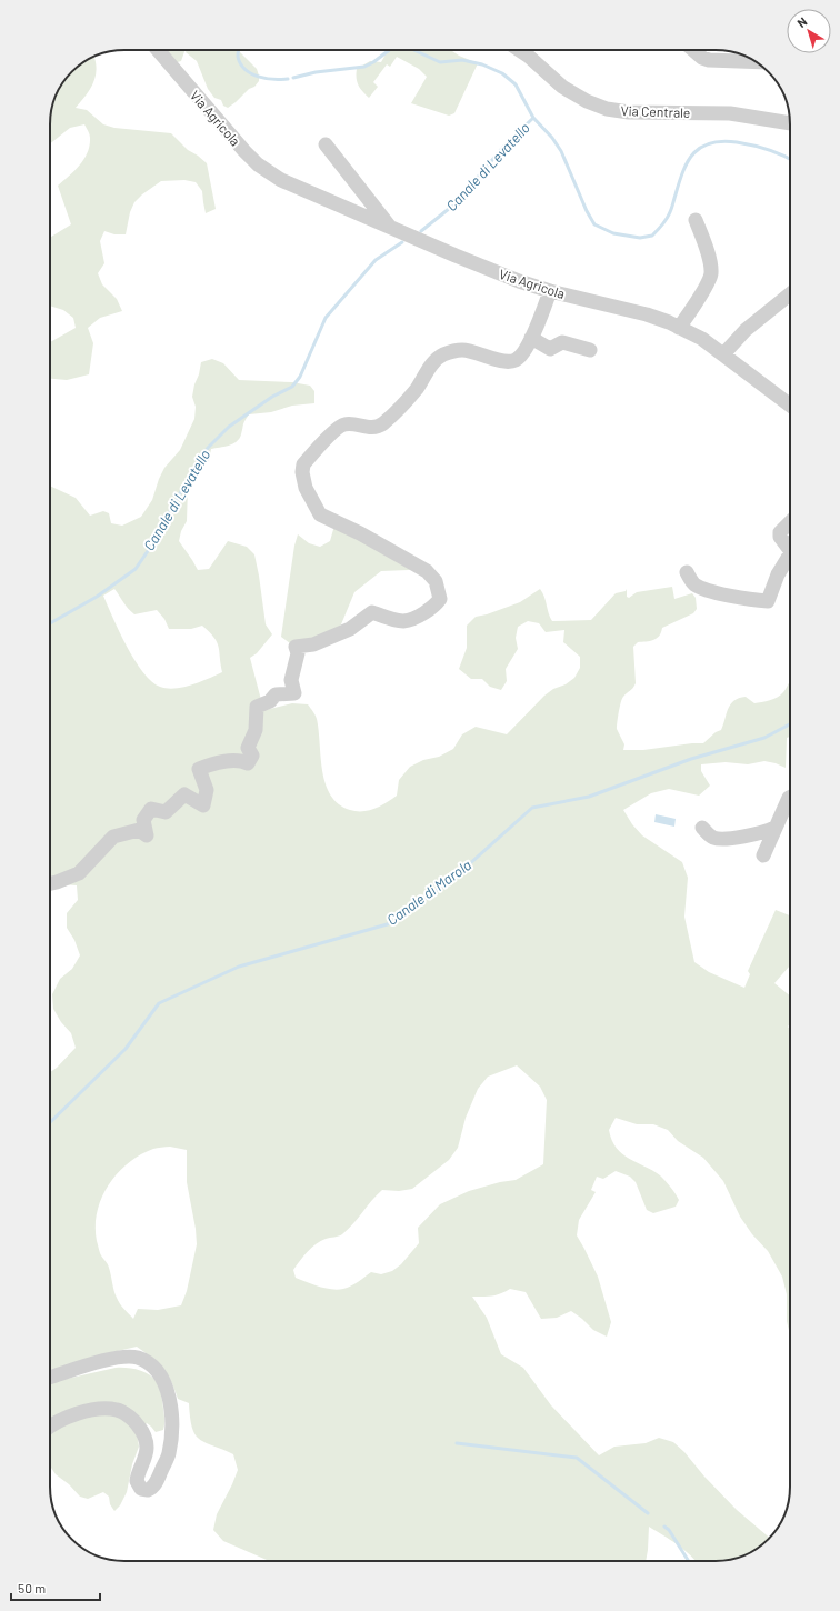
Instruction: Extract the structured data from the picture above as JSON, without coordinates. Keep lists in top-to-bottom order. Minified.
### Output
{"streets":{"street":["Via Centrale","Via Agricola"]},"water":["Canale di Levatello","Canale di Marola"],"scale_bar":"50 m","north":"top left"}
